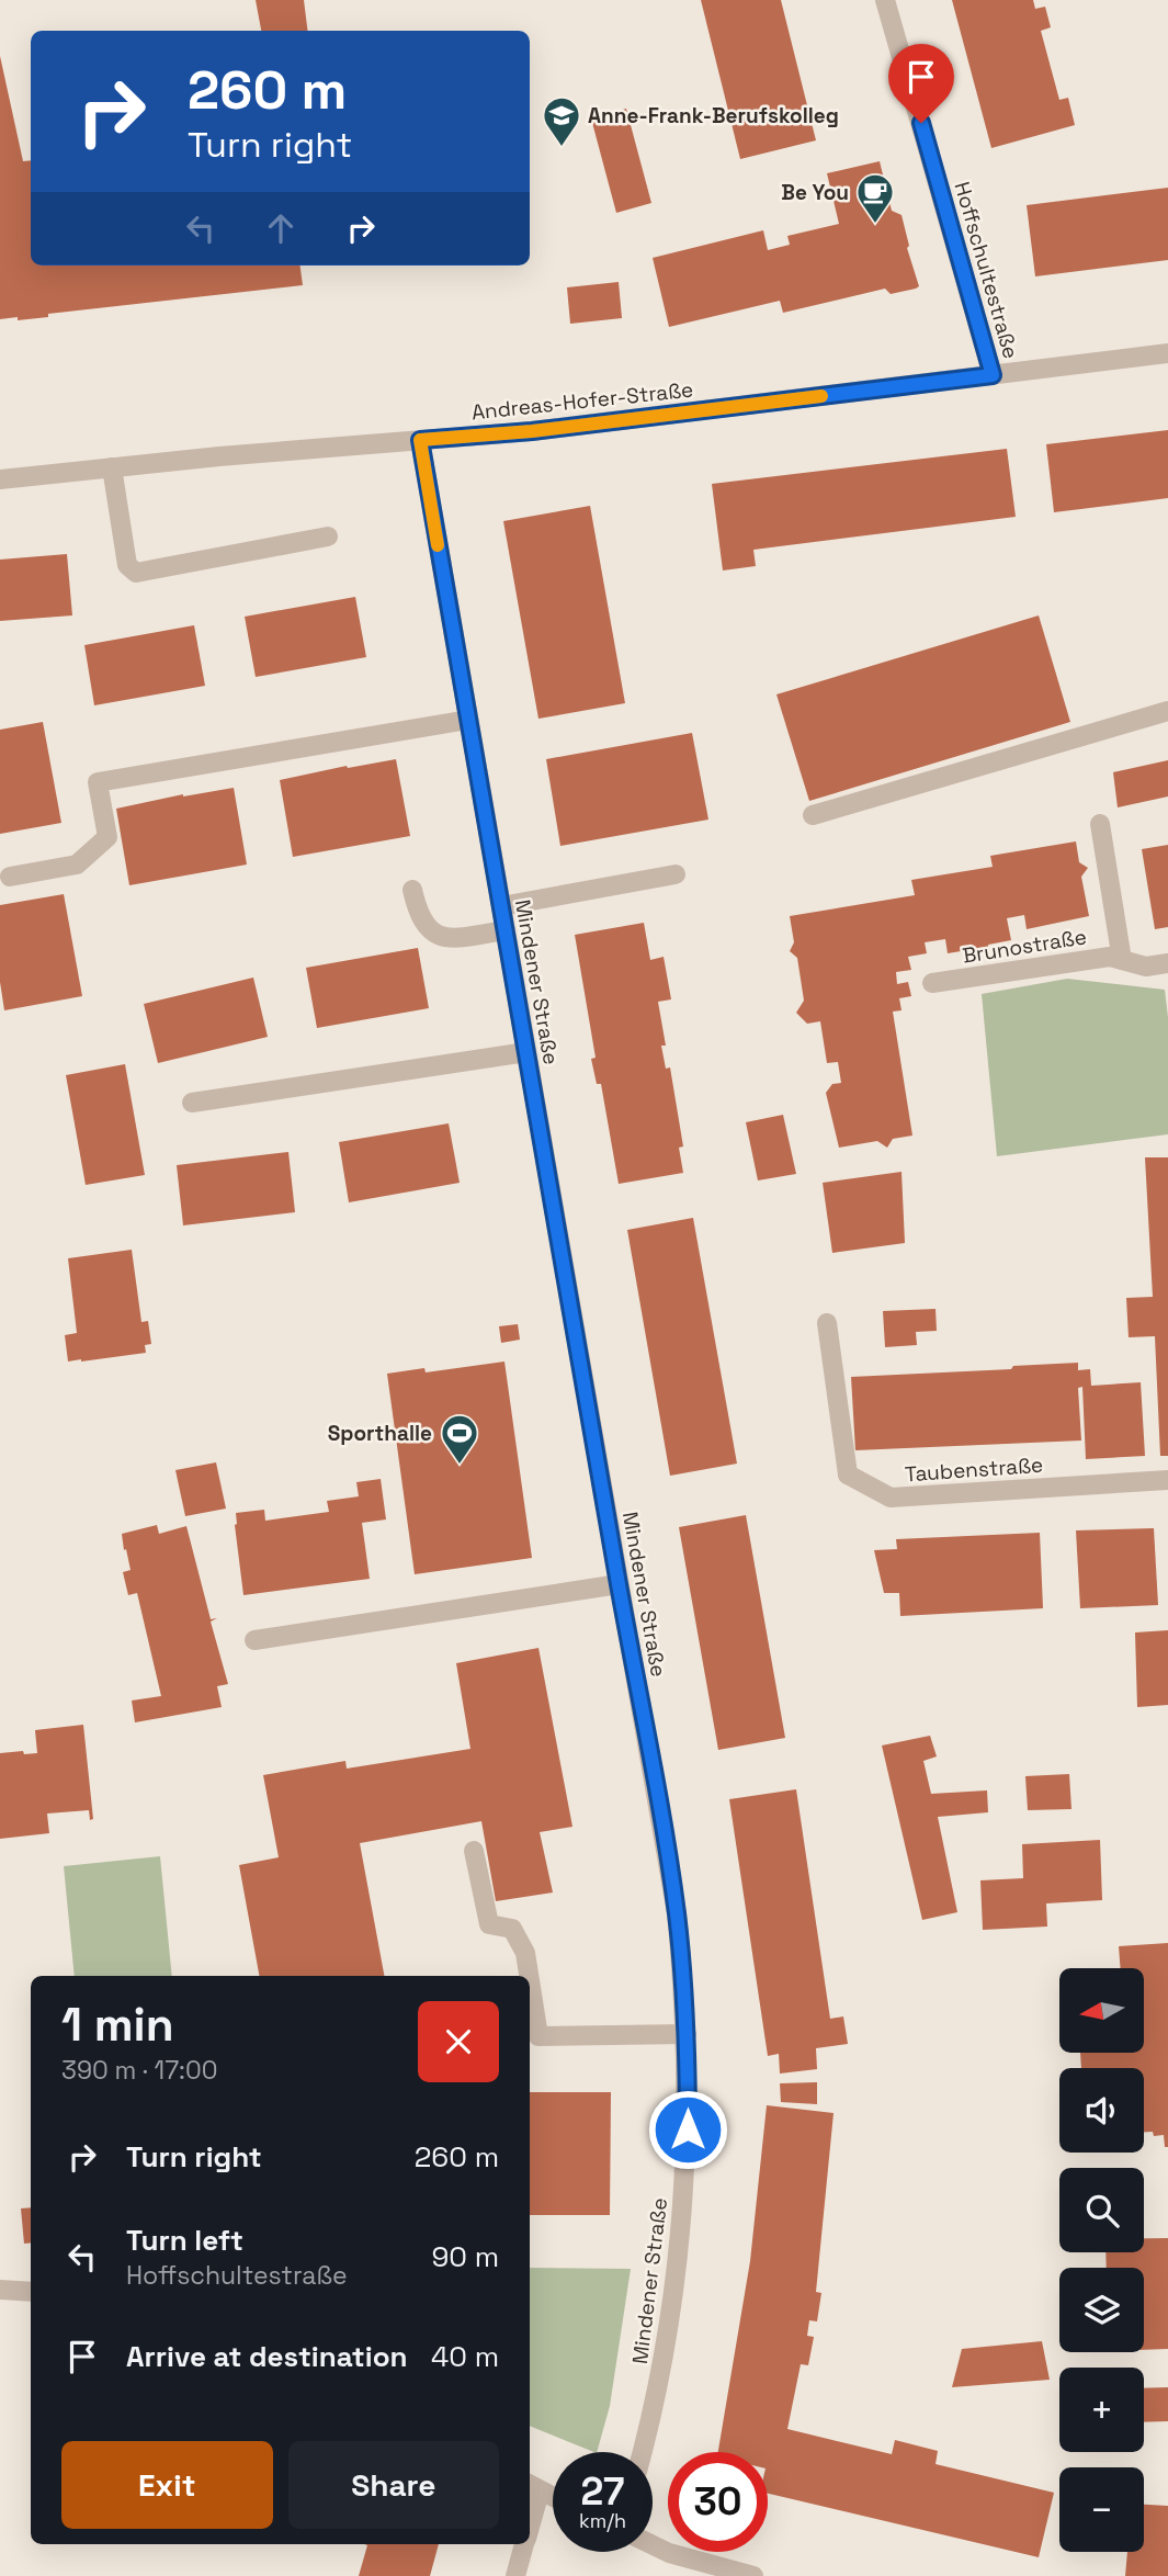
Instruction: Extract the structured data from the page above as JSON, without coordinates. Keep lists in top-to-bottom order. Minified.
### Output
{"streets":{"street":["Hoffschultestraße","Andreas-Hofer-Straße","Brunostraße","Mindener Straße","Taubenstraße"]},"crossings":[["Hoffschultestraße","Andreas-Hofer-Straße"],["Andreas-Hofer-Straße","Mindener Straße"]],"places":{"school or university":["Anne-Frank-Berufskolleg"],"cafe":["Be You"],"sports":["Sporthalle"]},"north":"left","page":{"turn":["260 m","Turn right"],"map_buttons":["+","−"],"heading":["1 min","390 m · 17:00"],"list":[{"name":"Turn right","value":"260 m"},{"name":"Turn left","note":"Hoffschultestraße","value":"90 m"},{"name":"Arrive at destination","value":"40 m"}],"buttons":["Exit","Share"],"speed":"27 km/h","limit":"30"}}
